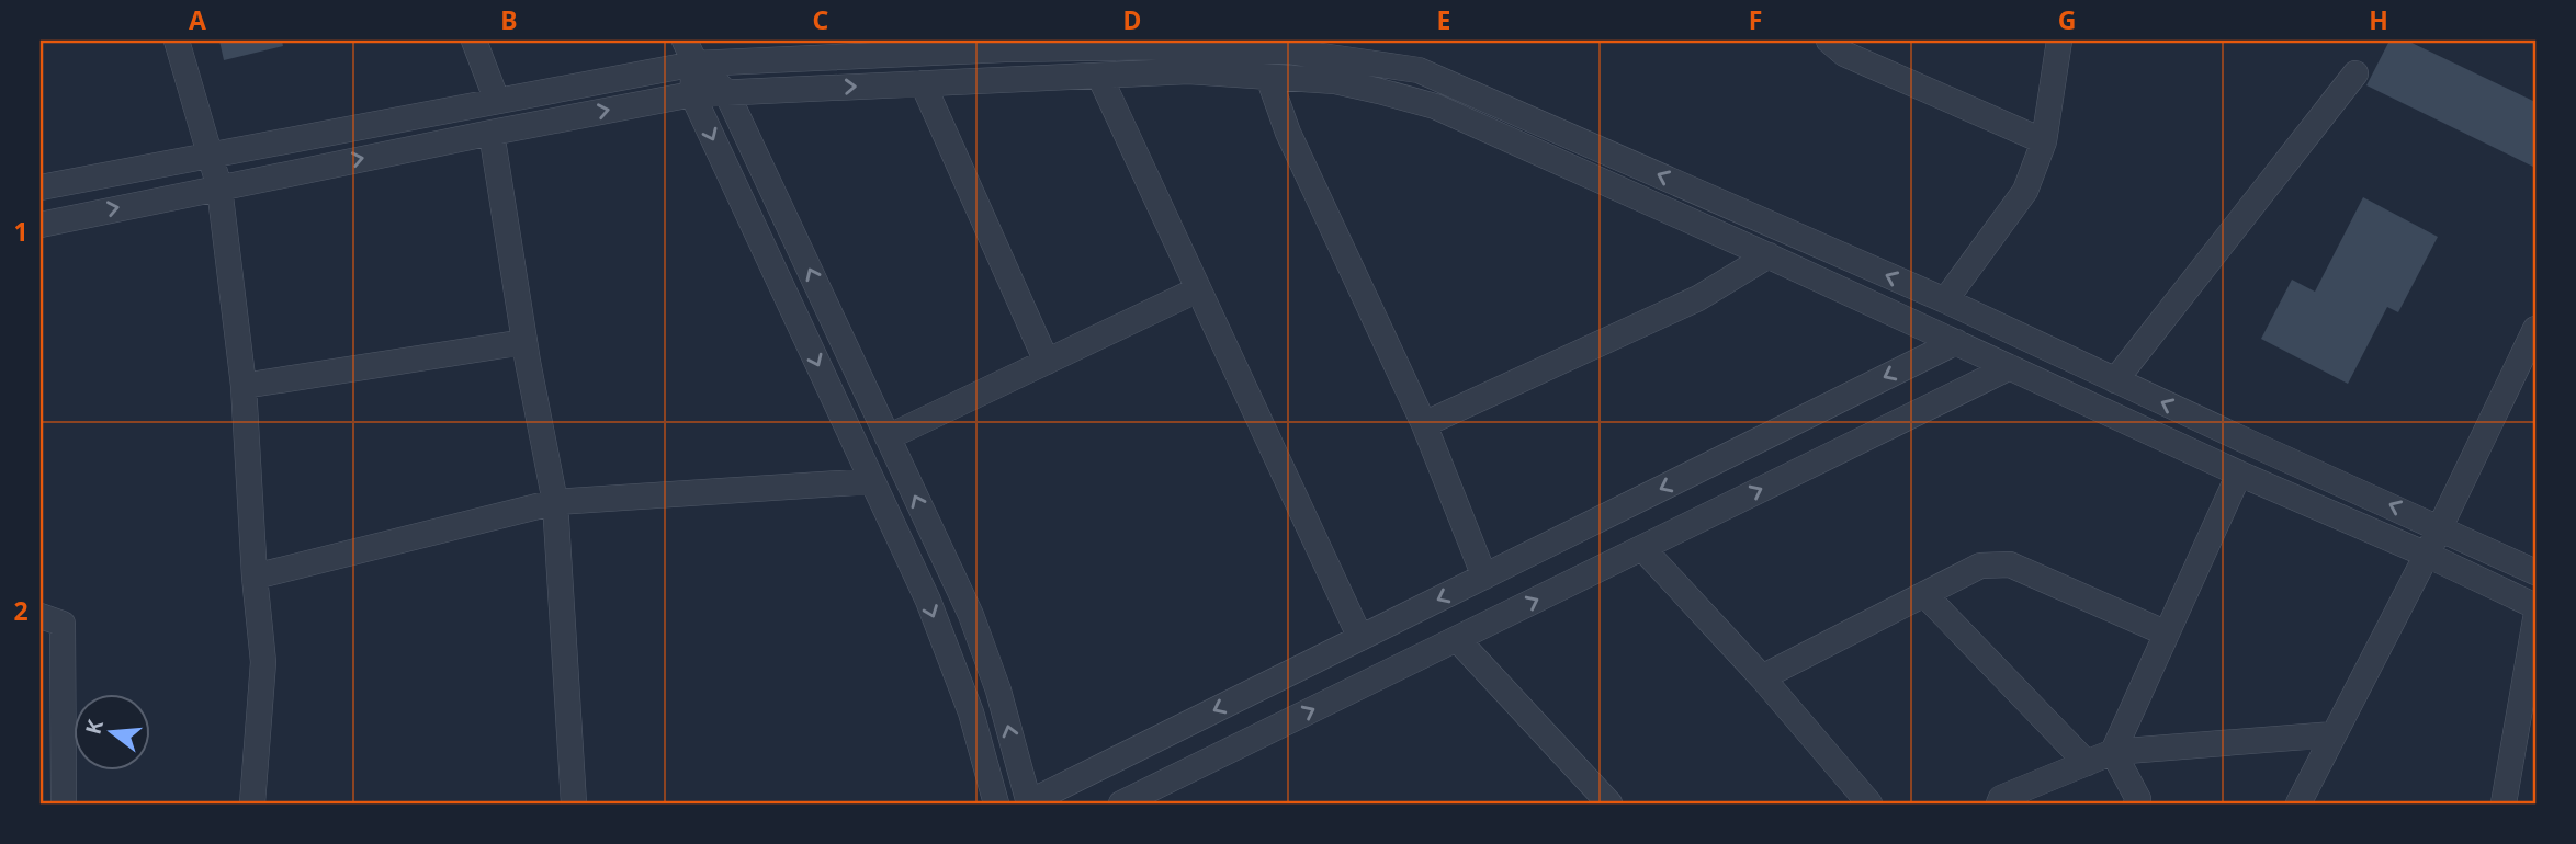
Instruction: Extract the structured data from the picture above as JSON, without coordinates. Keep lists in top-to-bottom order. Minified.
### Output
{"north":"left","grid":{"columns":["A","B","C","D","E","F","G","H"],"rows":["1","2"]}}
